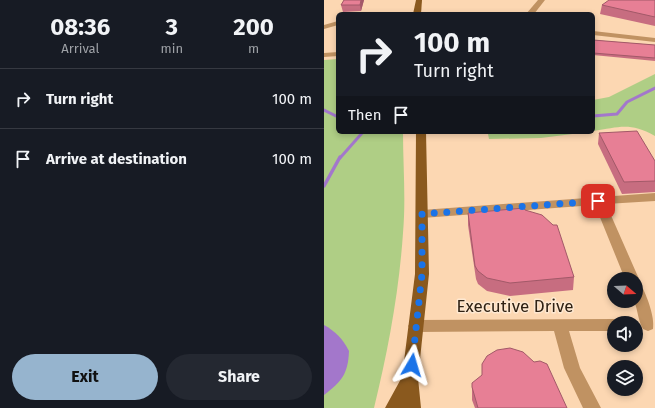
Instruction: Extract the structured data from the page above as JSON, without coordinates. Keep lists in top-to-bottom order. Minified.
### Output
{"streets":{"street":["Executive Drive"]},"north":"right","page":{"eta":["08:36","Arrival","3","min","200","m"],"turn":["100 m","Turn right"],"list":[{"name":"Turn right","value":"100 m"},{"name":"Arrive at destination","value":"100 m"}],"then":"Then","buttons":["Exit","Share"]}}
